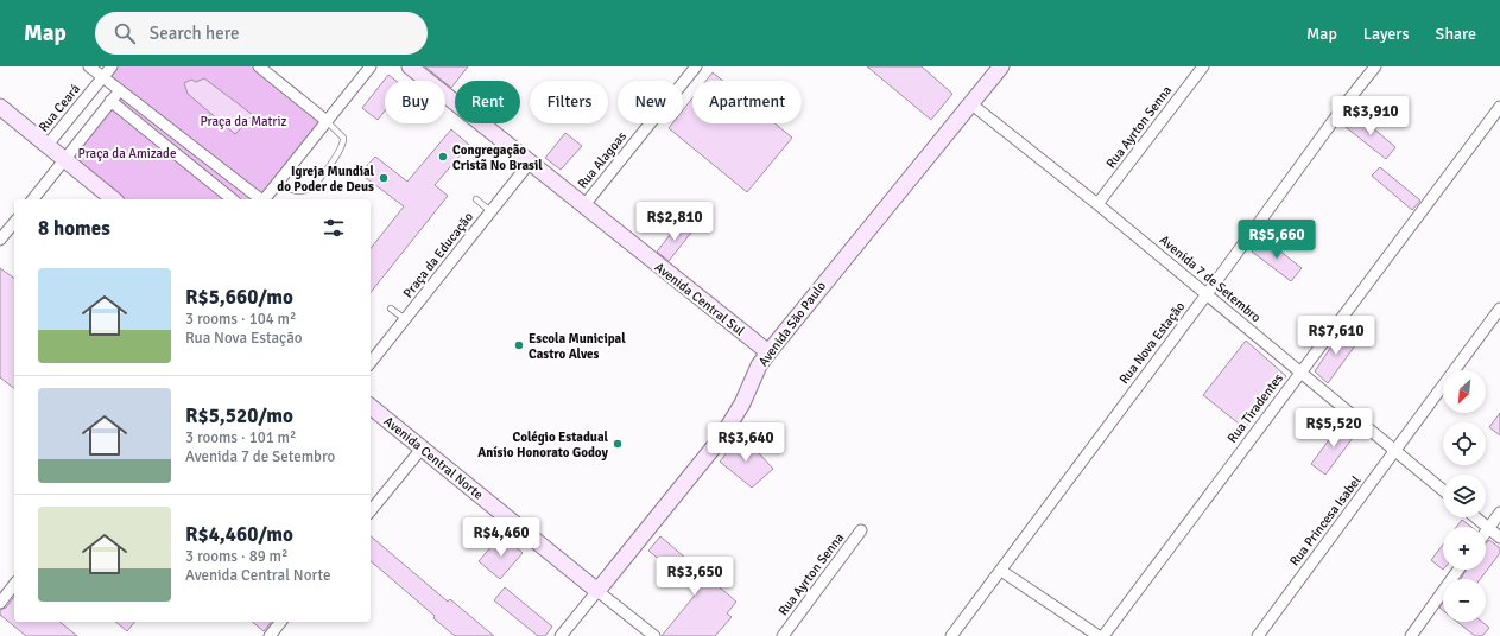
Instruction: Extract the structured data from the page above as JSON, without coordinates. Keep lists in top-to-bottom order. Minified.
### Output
{"streets":{"main road":["Avenida Central Sul","Avenida São Paulo","Avenida Central Norte"],"street":["Rua Ceará","Rua Ayrton Senna","Rua Alagoas","Praça da Educação","Avenida 7 de Setembro","Rua Nova Estação","Rua Tiradentes","Rua Princesa Isabel"]},"crossings":[["Rua Ayrton Senna","Avenida 7 de Setembro"],["Rua Alagoas","Avenida Central Sul"],["Praça da Educação","Avenida Central Sul"],["Avenida 7 de Setembro","Avenida São Paulo"],["Avenida 7 de Setembro","Rua Nova Estação"],["Avenida 7 de Setembro","Rua Tiradentes"],["Avenida 7 de Setembro","Rua Princesa Isabel"],["Avenida Central Sul","Avenida São Paulo"],["Avenida São Paulo","Avenida Central Norte"]],"parks":["Praça da Matriz","Praça da Amizade"],"places":["Congregação Cristã No Brasil","Igreja Mundial do Poder de Deus","Escola Municipal Castro Alves","Colégio Estadual Anísio Honorato Godoy"],"north":"bottom left","page":{"header":"Map","search":"Search here","nav":["Map","Layers","Share"],"chip":["Buy","Rent","Filters","New","Apartment"],"price":["R$3,910","R$2,810","R$5,660","R$7,610","R$5,520","R$3,640","R$4,460","R$3,650"],"heading":"8 homes","list":[{"name":"R$5,660/mo","note":"3 rooms · 104 m² · Rua Nova Estação"},{"name":"R$5,520/mo","note":"3 rooms · 101 m² · Avenida 7 de Setembro"},{"name":"R$4,460/mo","note":"3 rooms · 89 m² · Avenida Central Norte"}],"map_buttons":["+","−"]}}
